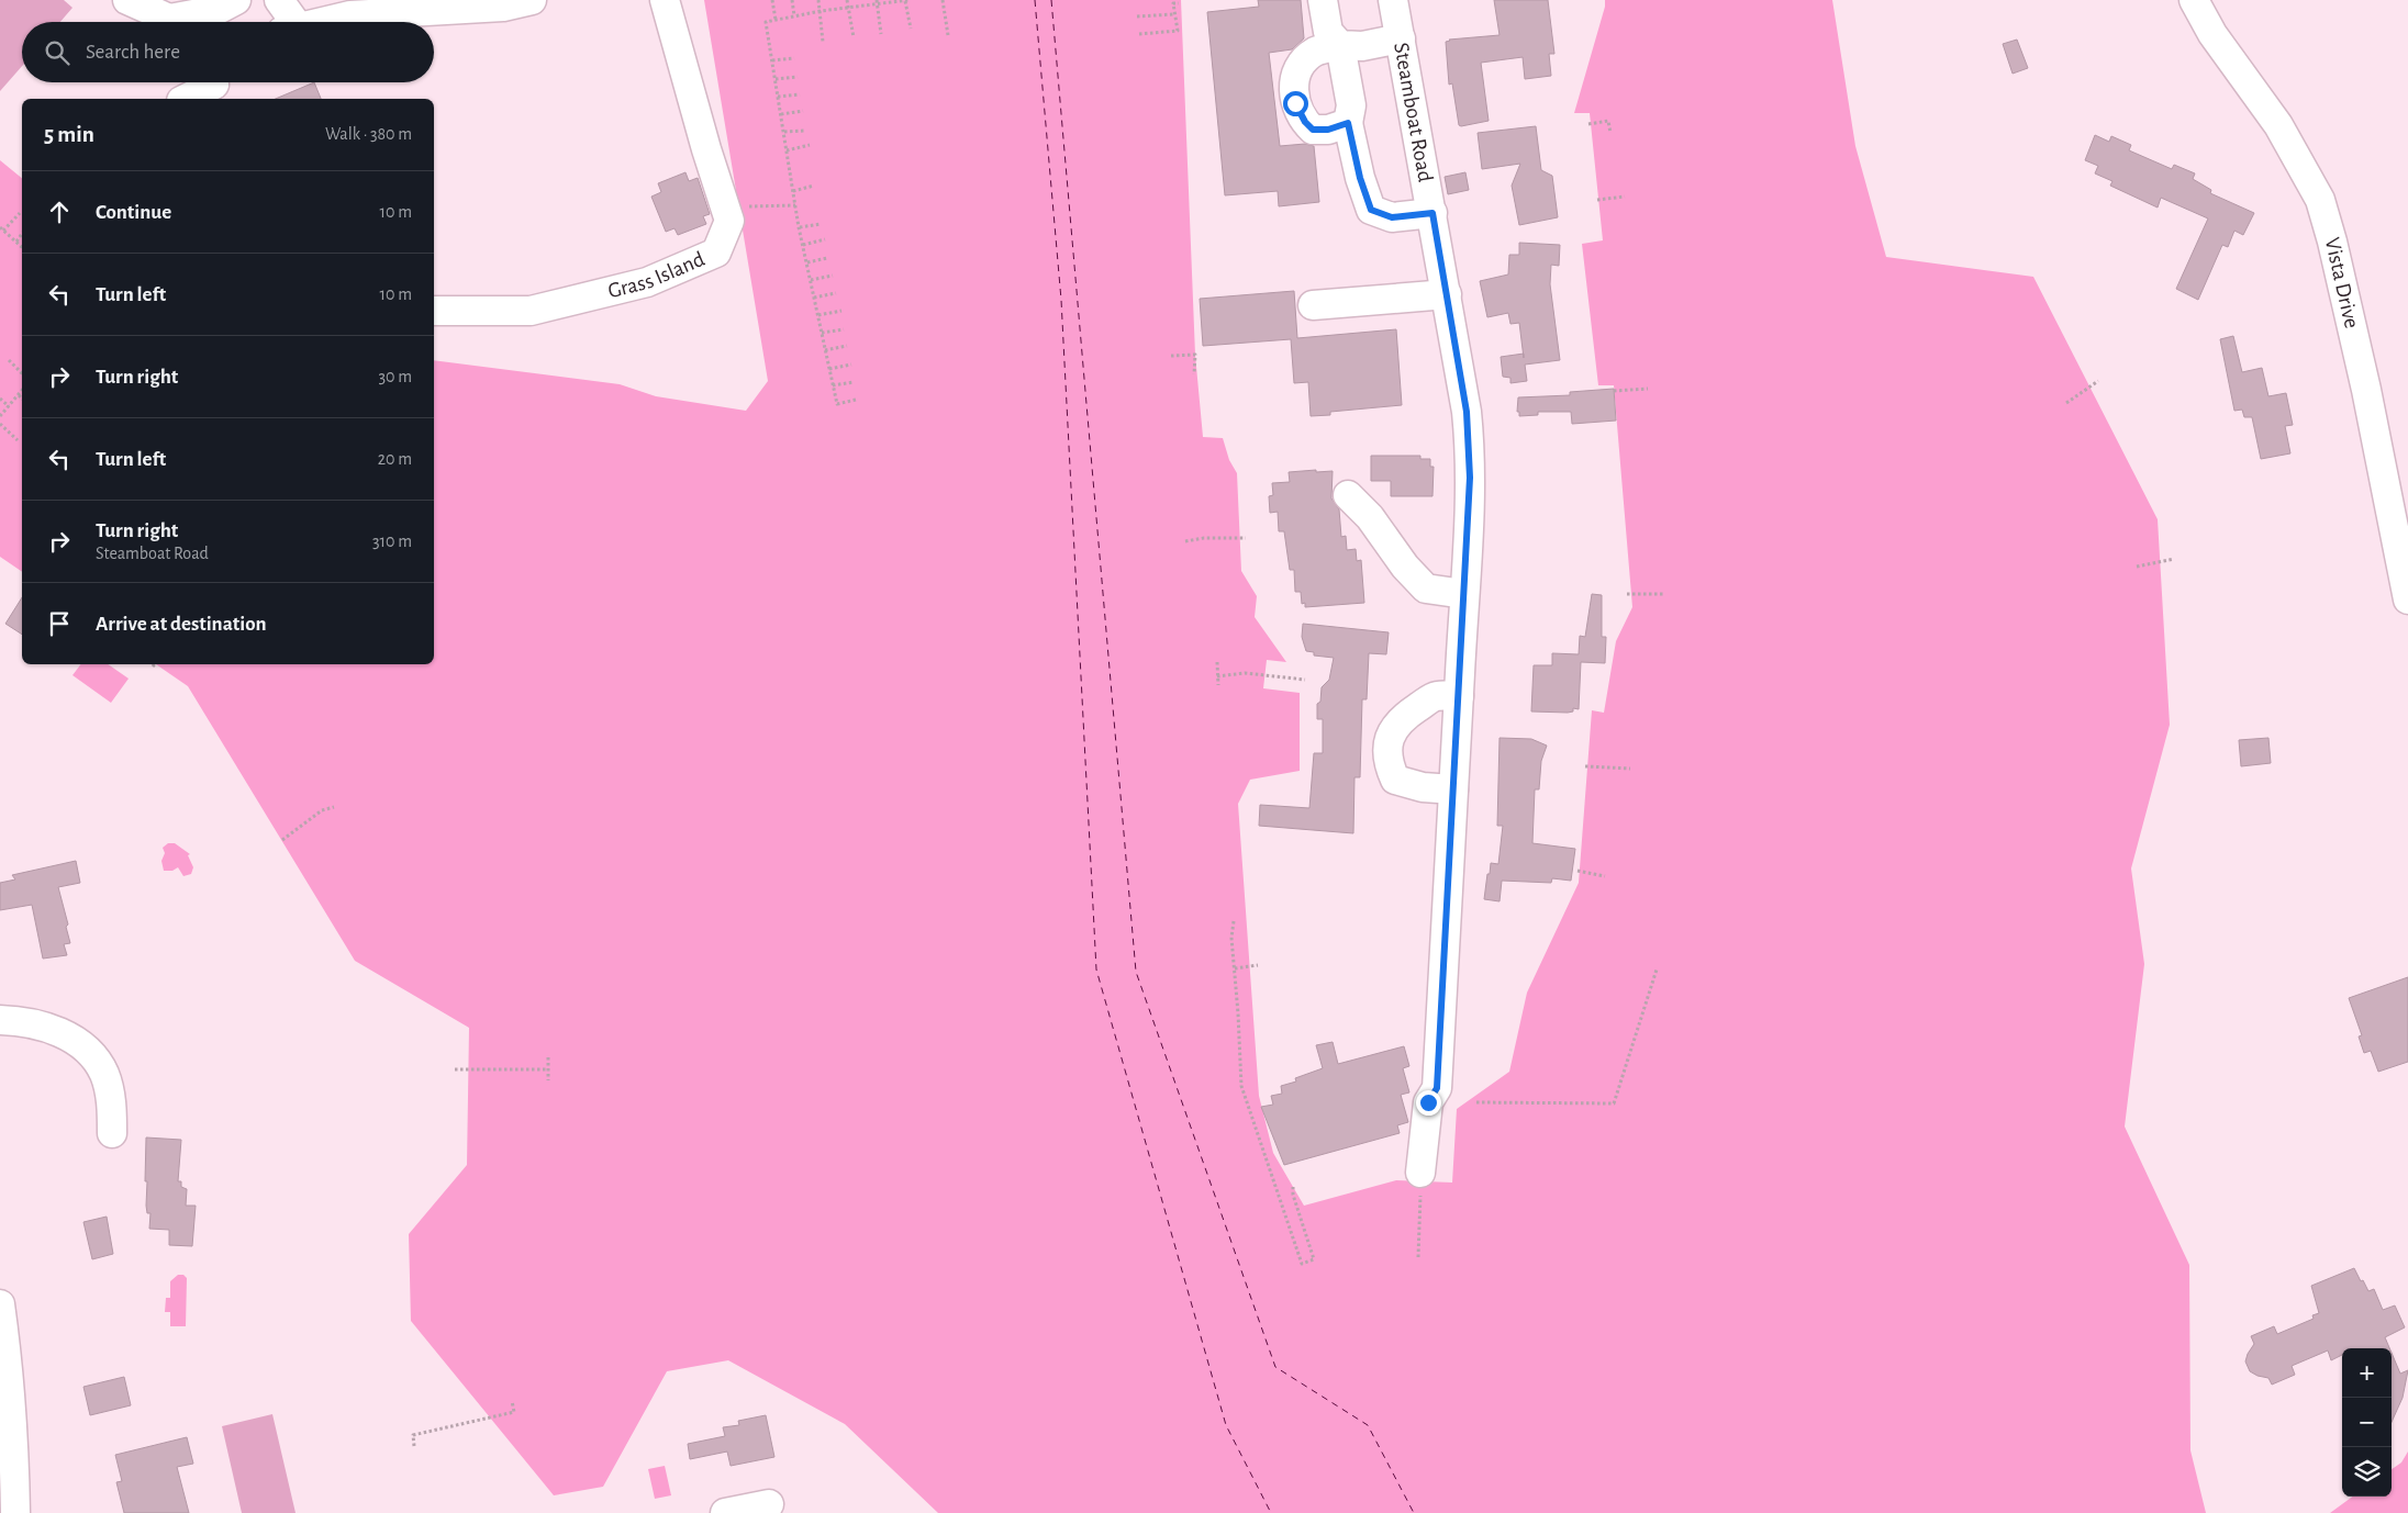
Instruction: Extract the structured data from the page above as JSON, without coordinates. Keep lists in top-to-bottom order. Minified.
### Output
{"streets":{"street":["Steamboat Road","Grass Island","Vista Drive"]},"page":{"search":"Search here","heading":["5 min","Walk · 380 m"],"list":[["Continue","10 m"],["Turn left","10 m"],["Turn right","30 m"],["Turn left","20 m"],["Turn right","Steamboat Road","310 m"],"Arrive at destination"],"map_buttons":["+","−"]}}
